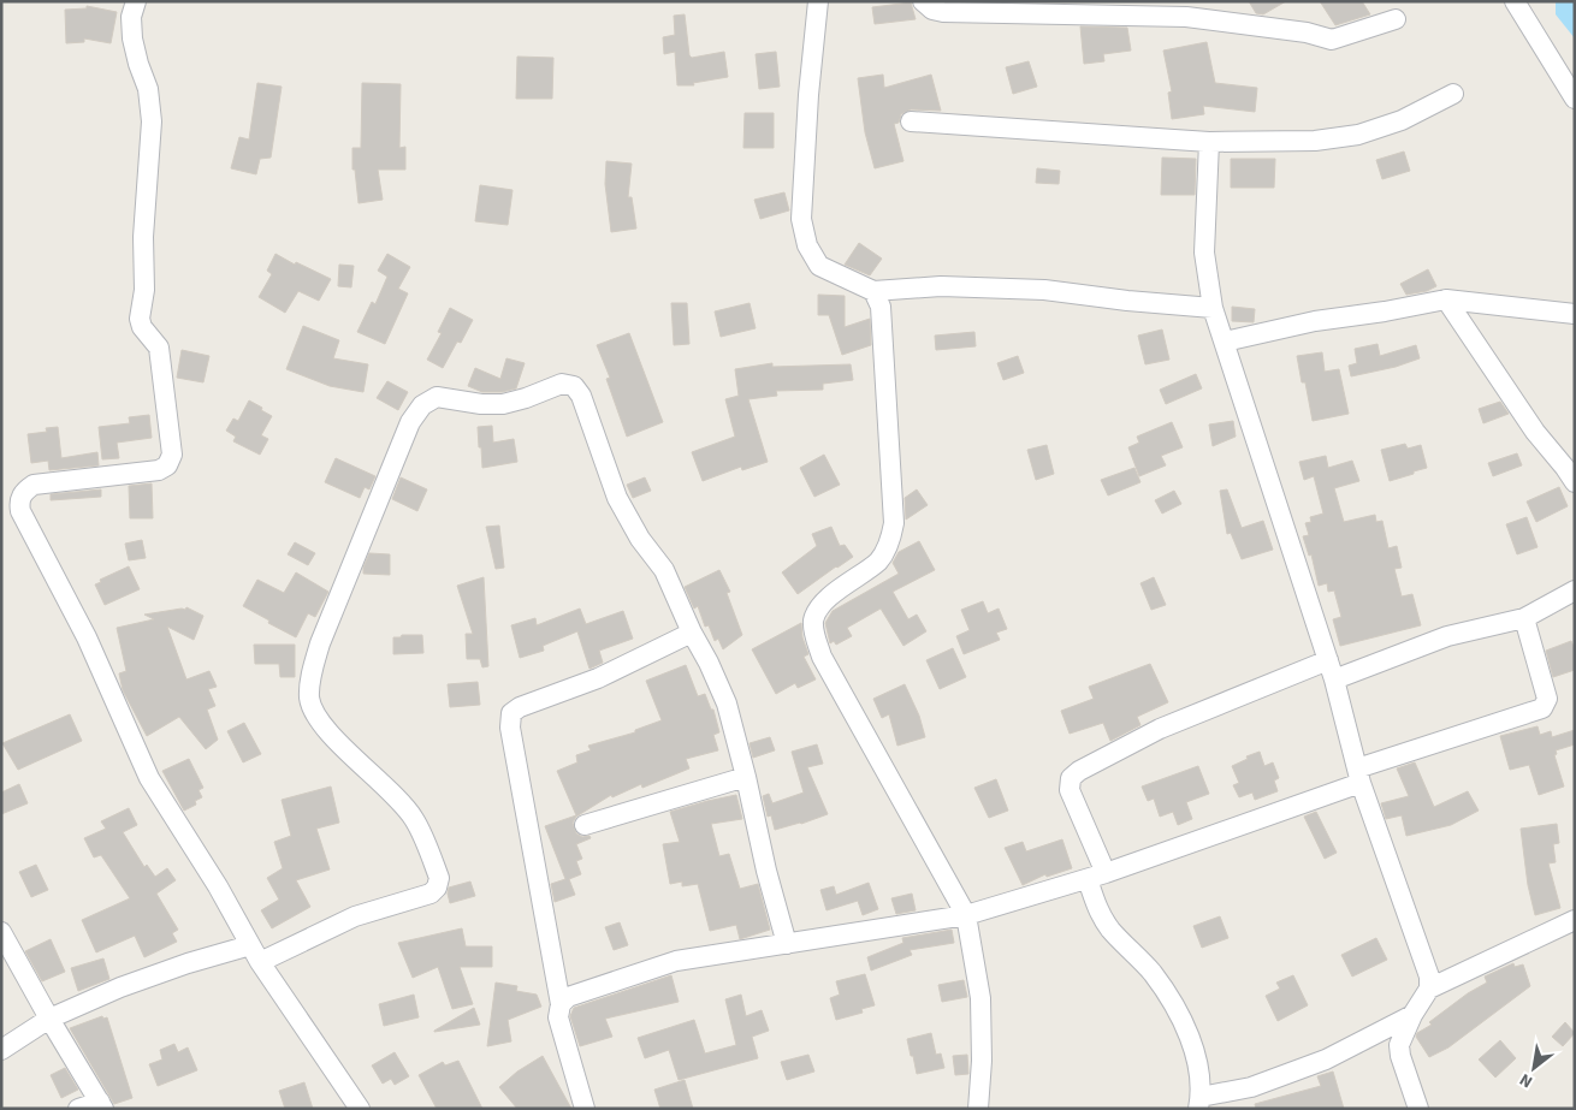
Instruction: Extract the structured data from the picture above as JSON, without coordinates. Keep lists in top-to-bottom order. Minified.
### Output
{"north":"bottom left"}
